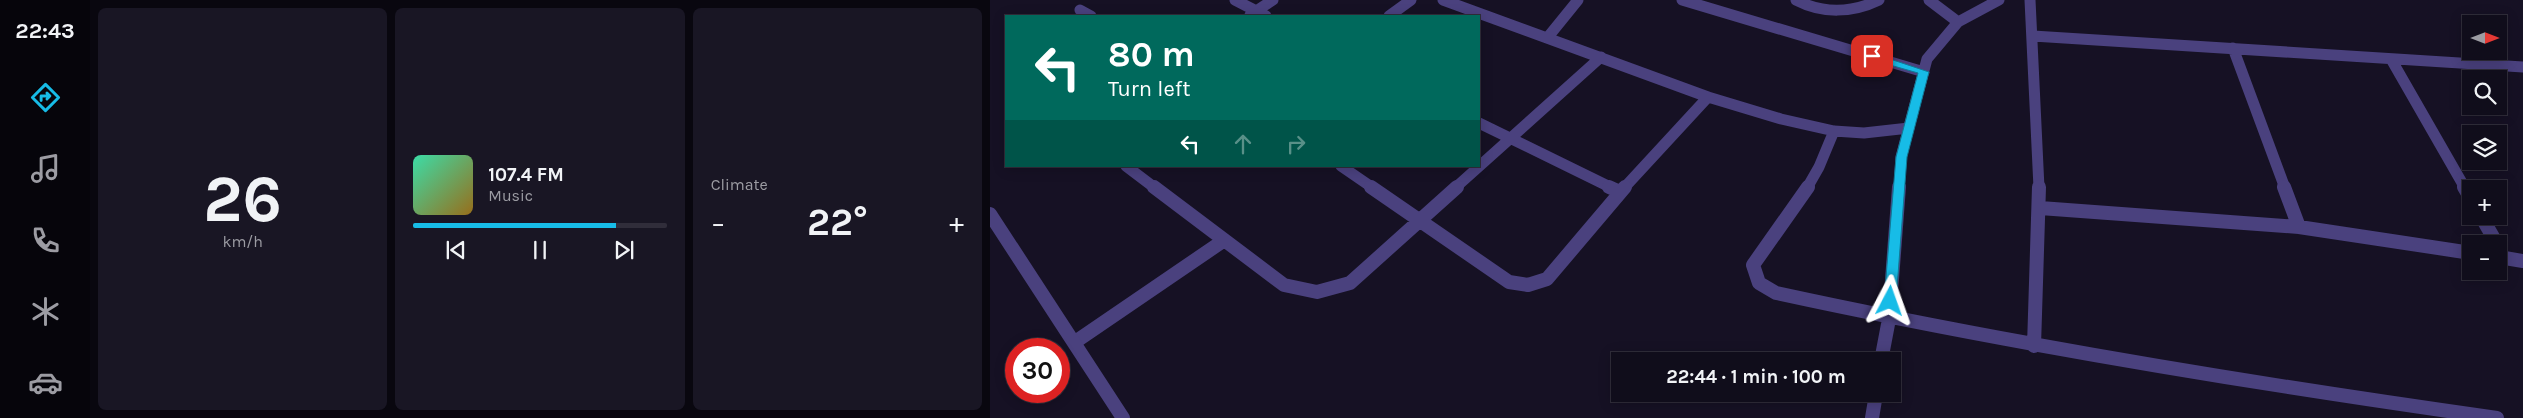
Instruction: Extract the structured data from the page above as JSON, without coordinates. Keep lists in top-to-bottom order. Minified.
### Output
{"north":"right","page":{"tabs":"22:43","tile":[["26","km/h"],"Climate"],"map_buttons":["+","−"],"turn":["80 m","Turn left"],"song":["107.4 FM","Music"],"heat":["−","22°","+"],"limit":"30","trip":"22:44 · 1 min · 100 m"}}
